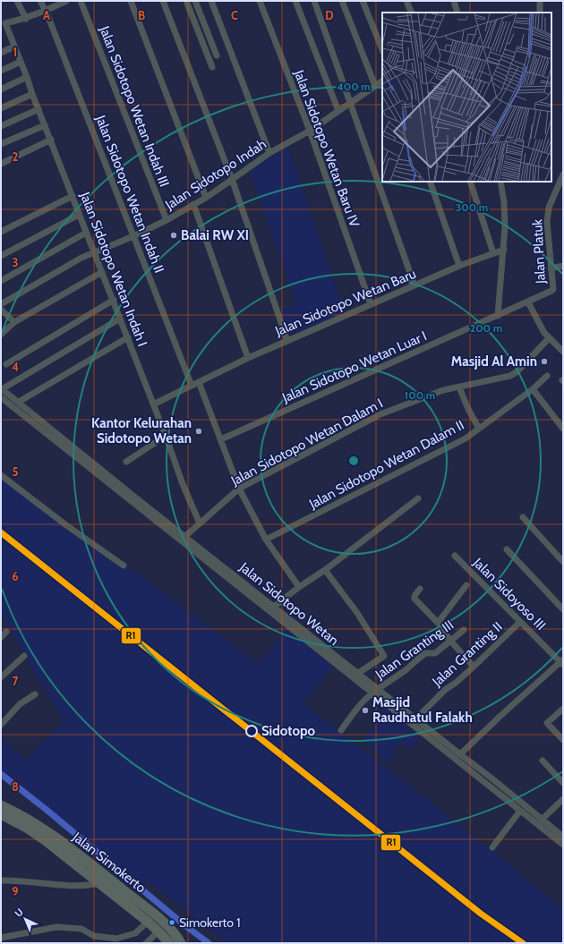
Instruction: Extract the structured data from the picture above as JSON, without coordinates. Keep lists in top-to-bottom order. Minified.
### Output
{"streets":{"highway":["Jalan Simokerto"],"street":["Jalan Sidotopo Wetan Indah III","Jalan Sidotopo Wetan Baru IV","Jalan Sidotopo Indah","Jalan Sidotopo Wetan Indah II","Jalan Platuk","Jalan Sidotopo Wetan Indah I","Jalan Sidotopo Wetan Baru","Jalan Sidotopo Wetan Luar I","Jalan Sidotopo Wetan Dalam I","Jalan Sidotopo Wetan Dalam II","Jalan Sidoyoso III","Jalan Sidotopo Wetan","Jalan Granting III","Jalan Granting II"]},"crossings":[["Jalan Sidotopo Wetan Indah III","Jalan Sidotopo Indah"],["Jalan Sidotopo Wetan Baru IV","Jalan Sidotopo Indah"],["Jalan Sidotopo Wetan Baru IV","Jalan Sidotopo Wetan Baru"],["Jalan Sidotopo Indah","Jalan Sidotopo Wetan Indah II"],["Jalan Sidotopo Indah","Jalan Sidotopo Wetan Indah I"],["Jalan Sidotopo Wetan Indah II","Jalan Sidotopo Wetan Baru"],["Jalan Platuk","Jalan Sidotopo Wetan Luar I"],["Jalan Sidotopo Wetan Indah I","Jalan Sidotopo Wetan Baru"],["Jalan Sidotopo Wetan Indah I","Jalan Sidotopo Wetan Dalam I"],["Jalan Sidotopo Wetan Dalam I","Jalan Sidotopo Wetan"],["Jalan Sidoyoso III","Jalan Granting II"],["Jalan Sidotopo Wetan","Jalan Granting III"],["Jalan Sidotopo Wetan","Jalan Granting II"]],"places":["Balai RW XI","Masjid Al Amin","Kantor Kelurahan Sidotopo Wetan","Masjid Raudhatul Falakh","Sidotopo","Simokerto 1"],"lines":["transit line R1"],"north":"top left","grid":{"columns":["A","B","C","D"],"rows":["1","2","3","4","5","6","7","8","9"]},"rings":["400 m","300 m","200 m","100 m"]}
